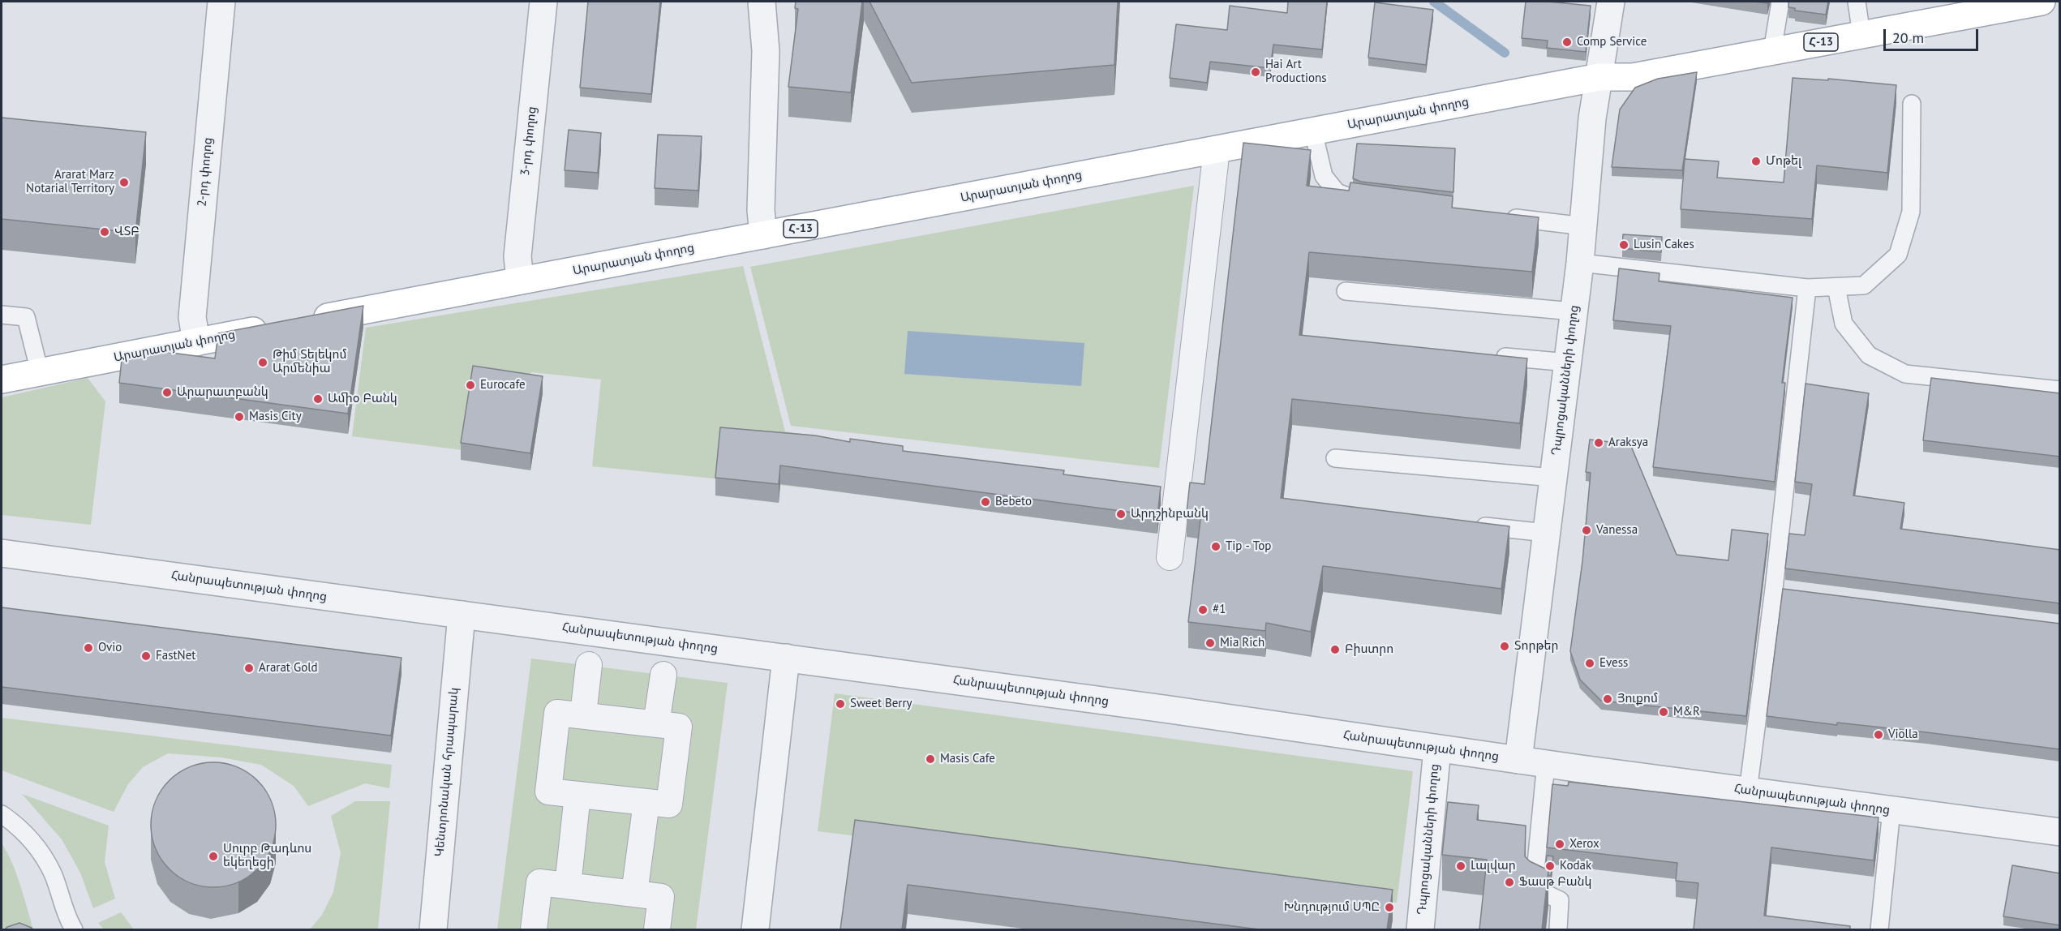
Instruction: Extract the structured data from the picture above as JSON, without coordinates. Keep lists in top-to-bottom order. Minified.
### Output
{"streets":{"main road":["Հ-13","Արարատյան փողոց"],"street":["3-րդ փողոց","2-րդ փողոց","Դպրոցականների փողոց","Հանրապետության փողոց","Կենտրոնական հրապարակ"]},"crossings":[["Արարատյան փողոց","3-րդ փողոց"],["Արարատյան փողոց","2-րդ փողոց"],["Արարատյան փողոց","Դպրոցականների փողոց"],["Դպրոցականների փողոց","Հանրապետության փողոց"],["Հանրապետության փողոց","Կենտրոնական հրապարակ"]],"places":["Comp Service","Hai Art Productions","Մոթել","Ararat Marz Notarial Territory","ՎՏԲ","Lusin Cakes","Թիմ Տելեկոմ Արմենիա","Eurocafe","Արարատբանկ","Ամիօ Բանկ","Masis City","Araksya","Bebeto","Արդշինբանկ","Vanessa","Tip - Top","#1","Mia Rich","Տորթեր","Ovio","Բիստրո","FastNet","Evess","Ararat Gold","Յուքոմ","Sweet Berry","M&R","Violla","Masis Cafe","Xerox","Սուրբ Թադևոս եկեղեցի","Լալվար","Kodak","Ֆասթ Բանկ","Խնդությում ՍՊԸ"],"scale_bar":"20 m"}
